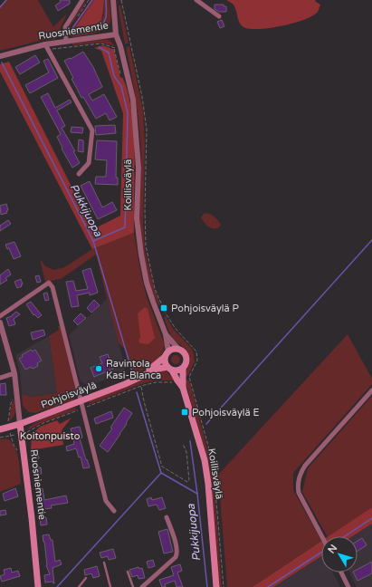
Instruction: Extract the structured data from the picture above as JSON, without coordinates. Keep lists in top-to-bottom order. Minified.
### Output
{"streets":{"main road":["Ruosniementie","Koillisväylä","Pohjoisväylä"]},"crossings":[["Ruosniementie","Koillisväylä"],["Ruosniementie","Pohjoisväylä"],["Koillisväylä","Pohjoisväylä"]],"water":["Pukkijuopa"],"parks":["Koitonpuisto"],"places":{"transit":["Pohjoisväylä P","Pohjoisväylä E"],"other":["Ravintola Kasi-Blanca"]},"north":"top left"}
